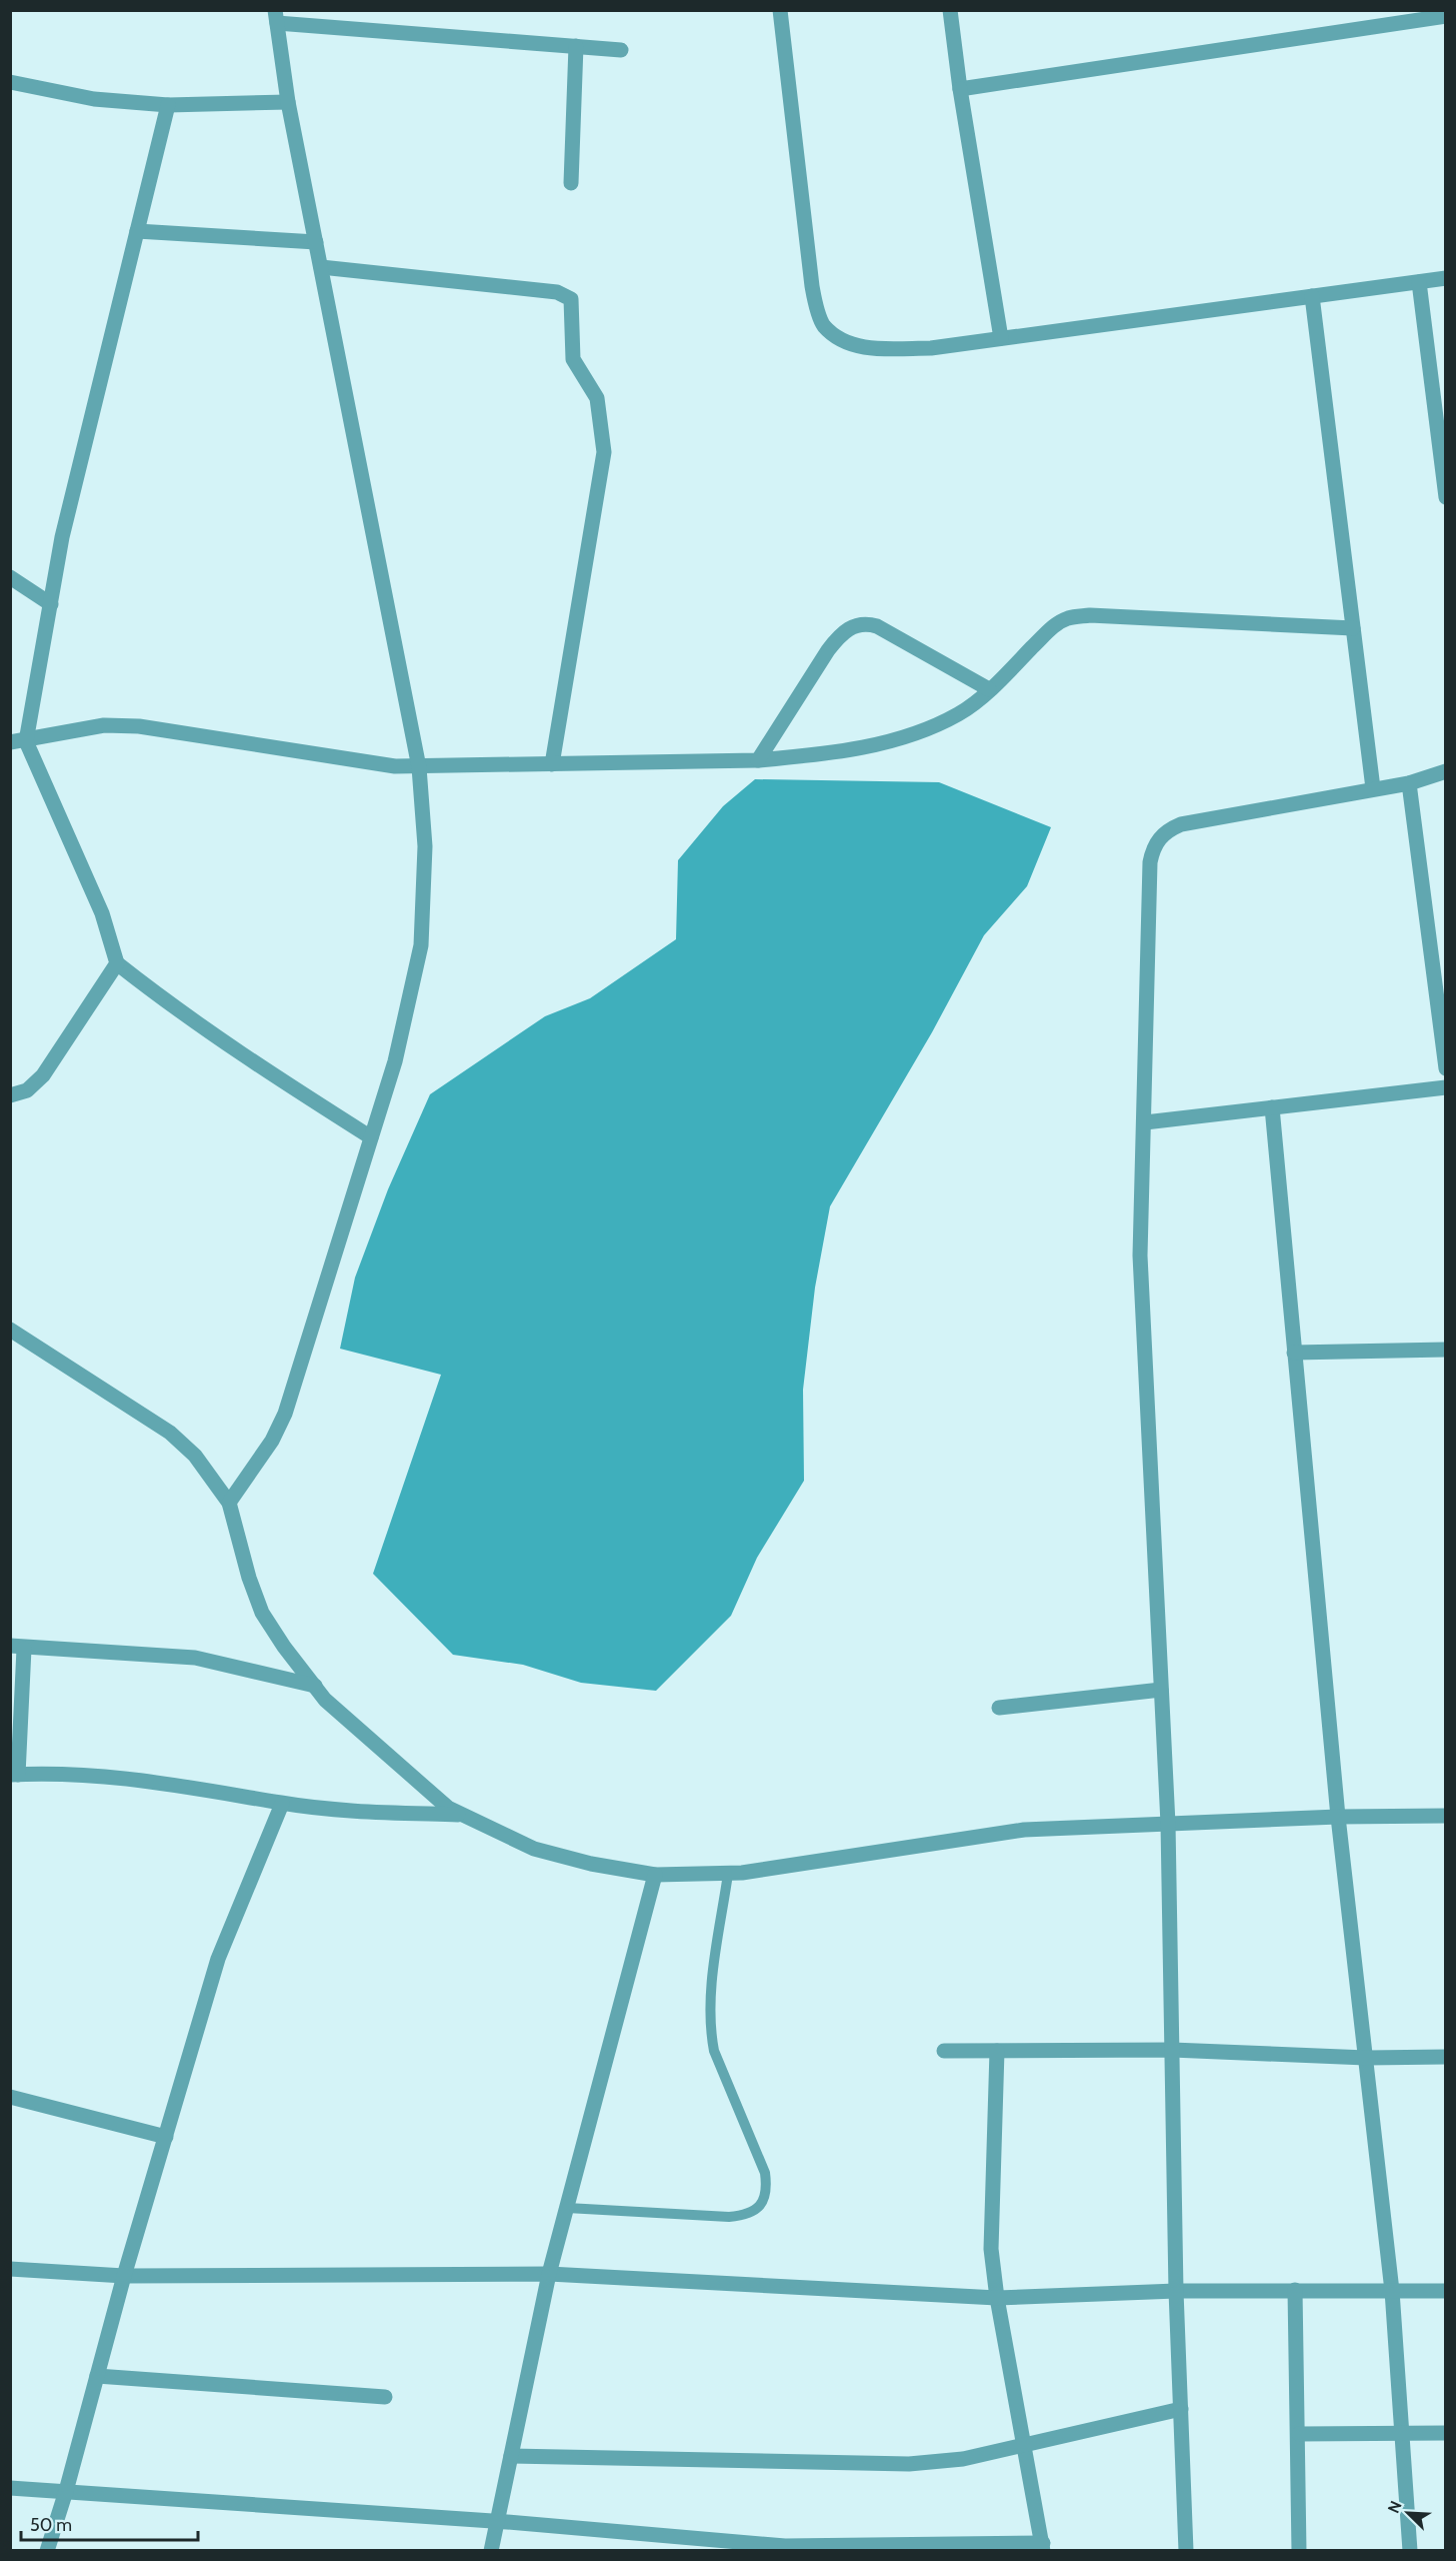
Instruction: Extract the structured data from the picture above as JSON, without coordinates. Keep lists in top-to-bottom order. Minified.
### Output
{"scale_bar":"50 m","north":"top left"}
